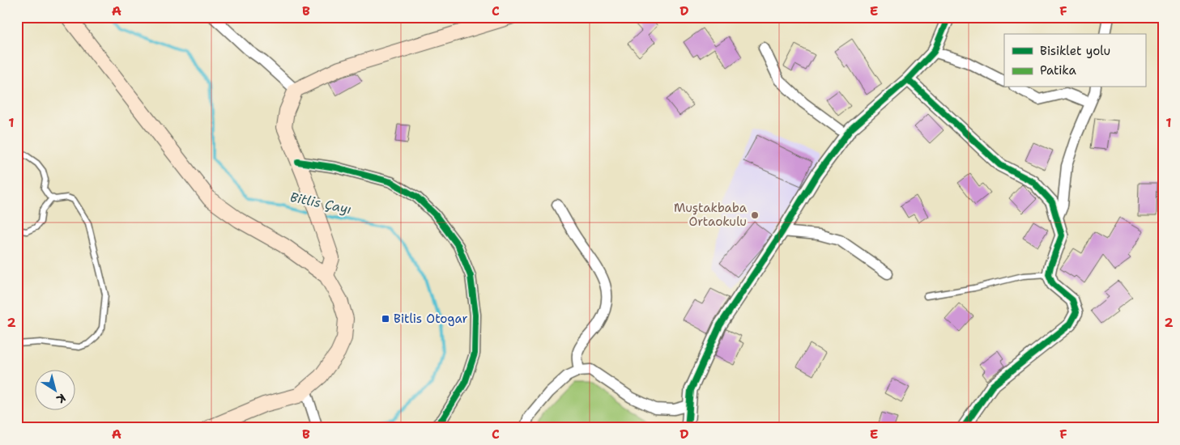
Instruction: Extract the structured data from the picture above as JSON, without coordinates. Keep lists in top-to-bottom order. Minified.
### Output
{"water":["Bitlis Çayı"],"places":{"other":["Muştakbaba Ortaokulu"],"transit":["Bitlis Otogar"]},"legend":["Bisiklet yolu","Patika"],"north":"bottom right","grid":{"columns":["A","B","C","D","E","F"],"rows":["1","2"]}}
